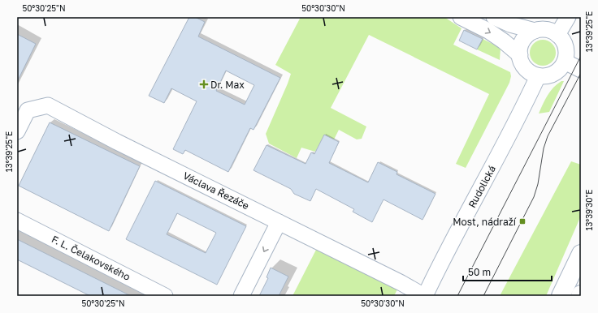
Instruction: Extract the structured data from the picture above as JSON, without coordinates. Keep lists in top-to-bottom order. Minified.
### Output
{"streets":{"street":["Rudolická","Václava Řezáče","F. L. Čelakovského"]},"crossings":[["Rudolická","Václava Řezáče"]],"places":{"health":["Dr. Max"],"transit":["Most, nádraží"]},"scale_bar":"50 m","coordinates":["50°30'25\"N","50°30'30\"N","13°39'25\"E","13°39'30\"E"]}
